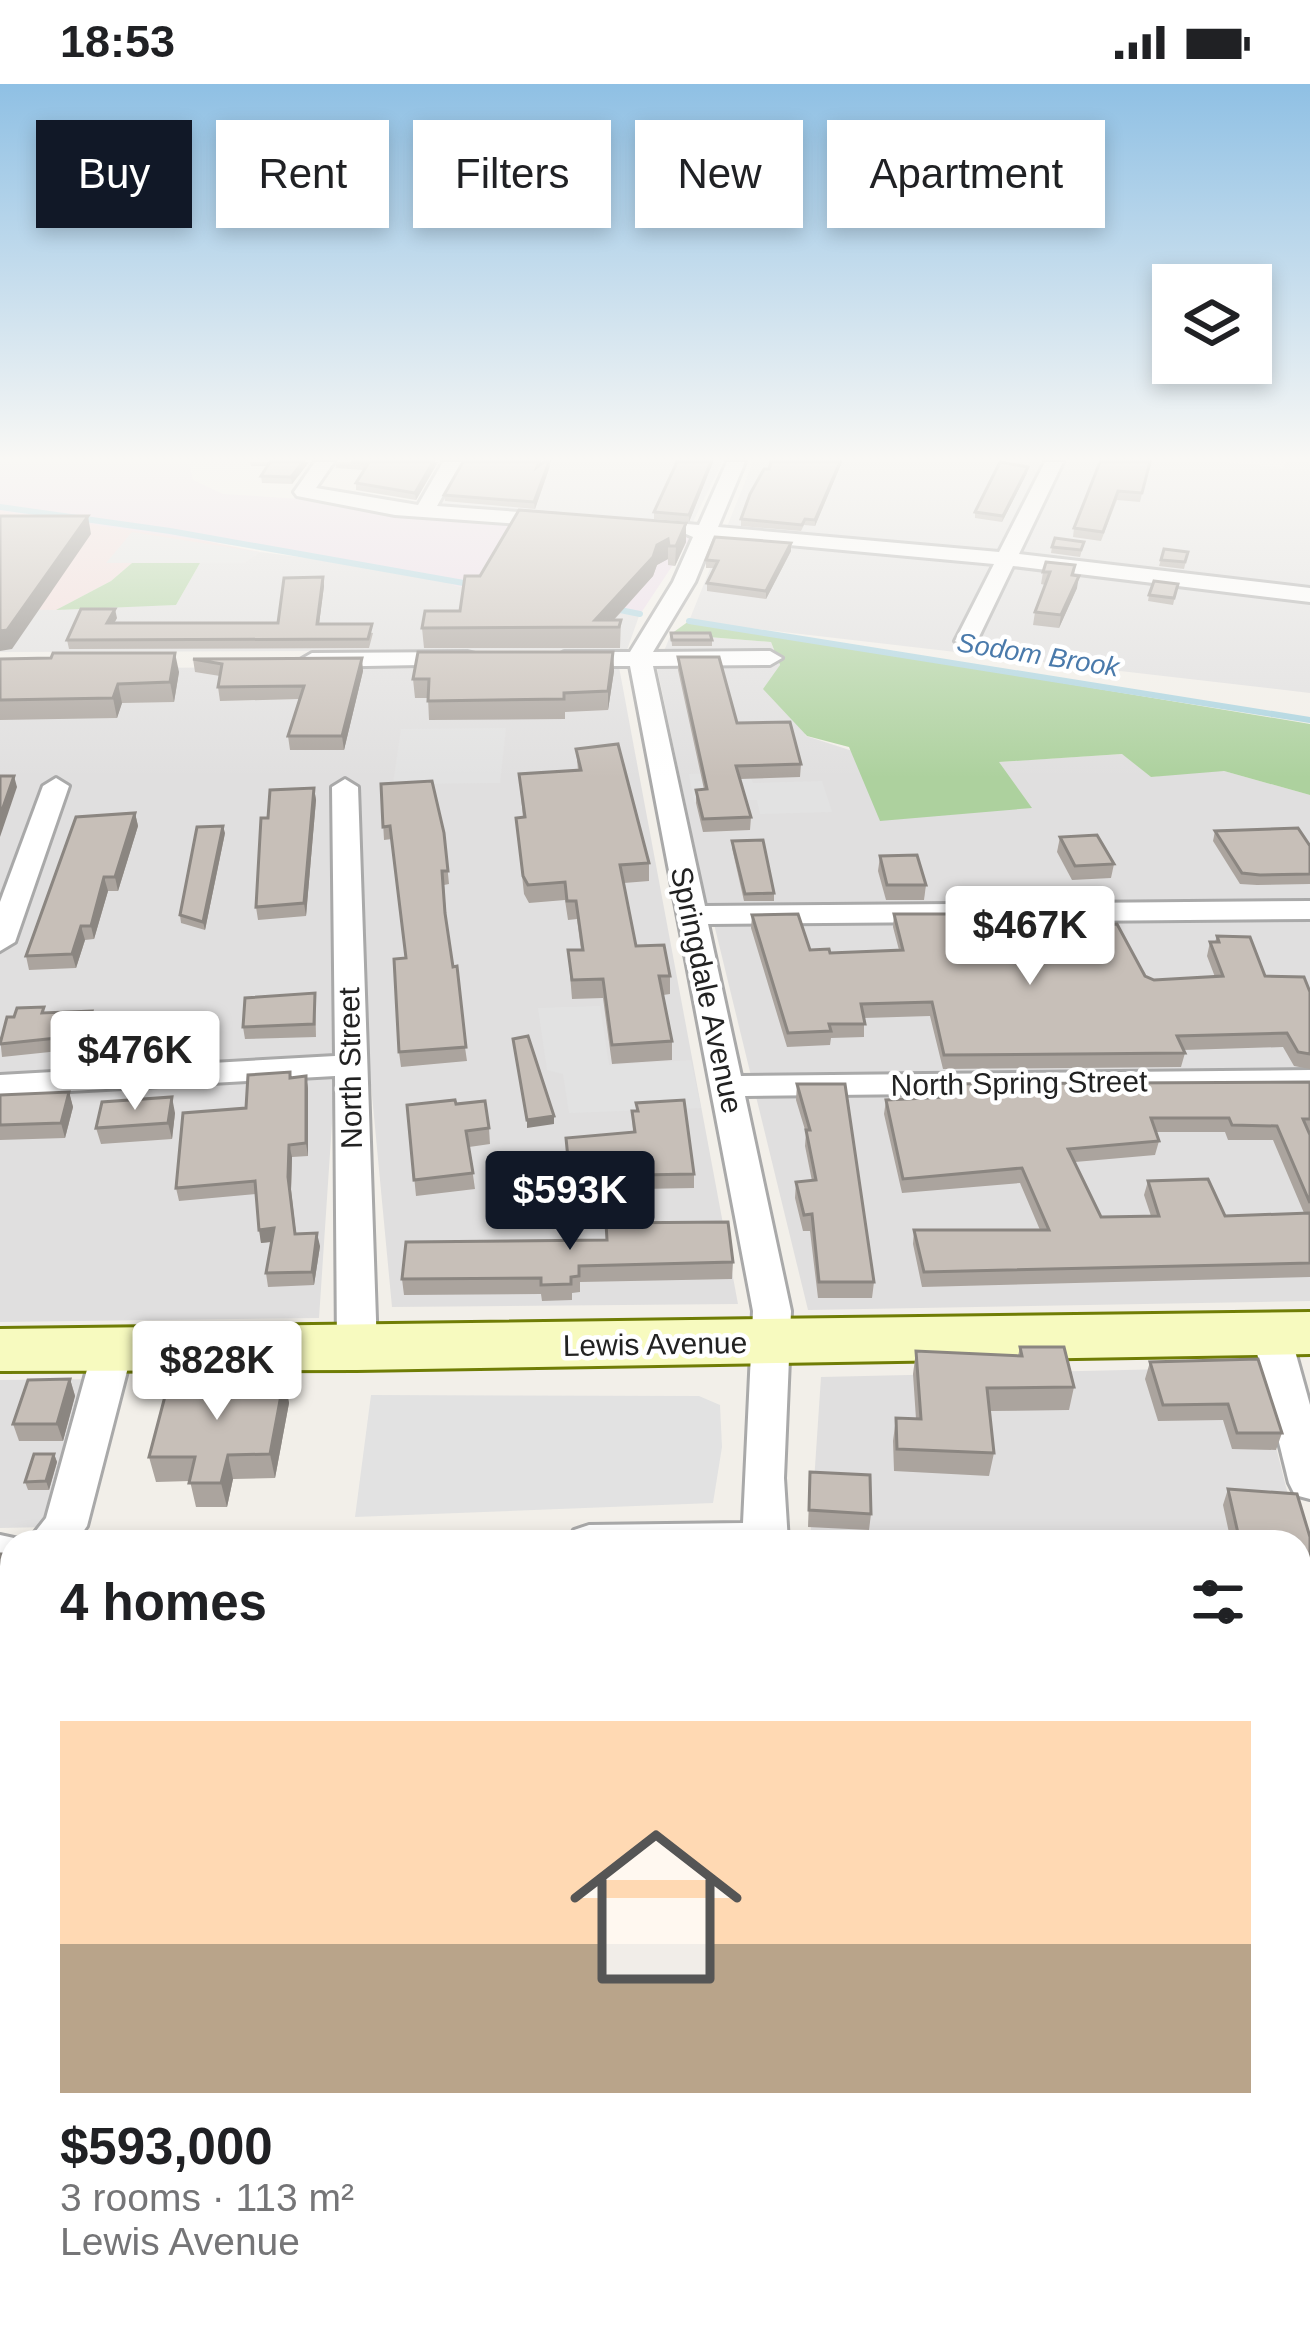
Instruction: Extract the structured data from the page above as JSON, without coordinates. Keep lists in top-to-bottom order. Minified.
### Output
{"streets":{"main road":["Lewis Avenue"],"street":["Springdale Avenue","North Street","North Spring Street"]},"crossings":[["Springdale Avenue","North Spring Street"],["Springdale Avenue","Lewis Avenue"],["North Street","Lewis Avenue"]],"water":["Sodom Brook"],"page":{"status":"18:53","chip":["Buy","Rent","Filters","New","Apartment"],"price":["$467K","$476K","$593K","$828K"],"heading":"4 homes","list":[{"name":"$593,000","note":"3 rooms · 113 m² · Lewis Avenue"}]}}
